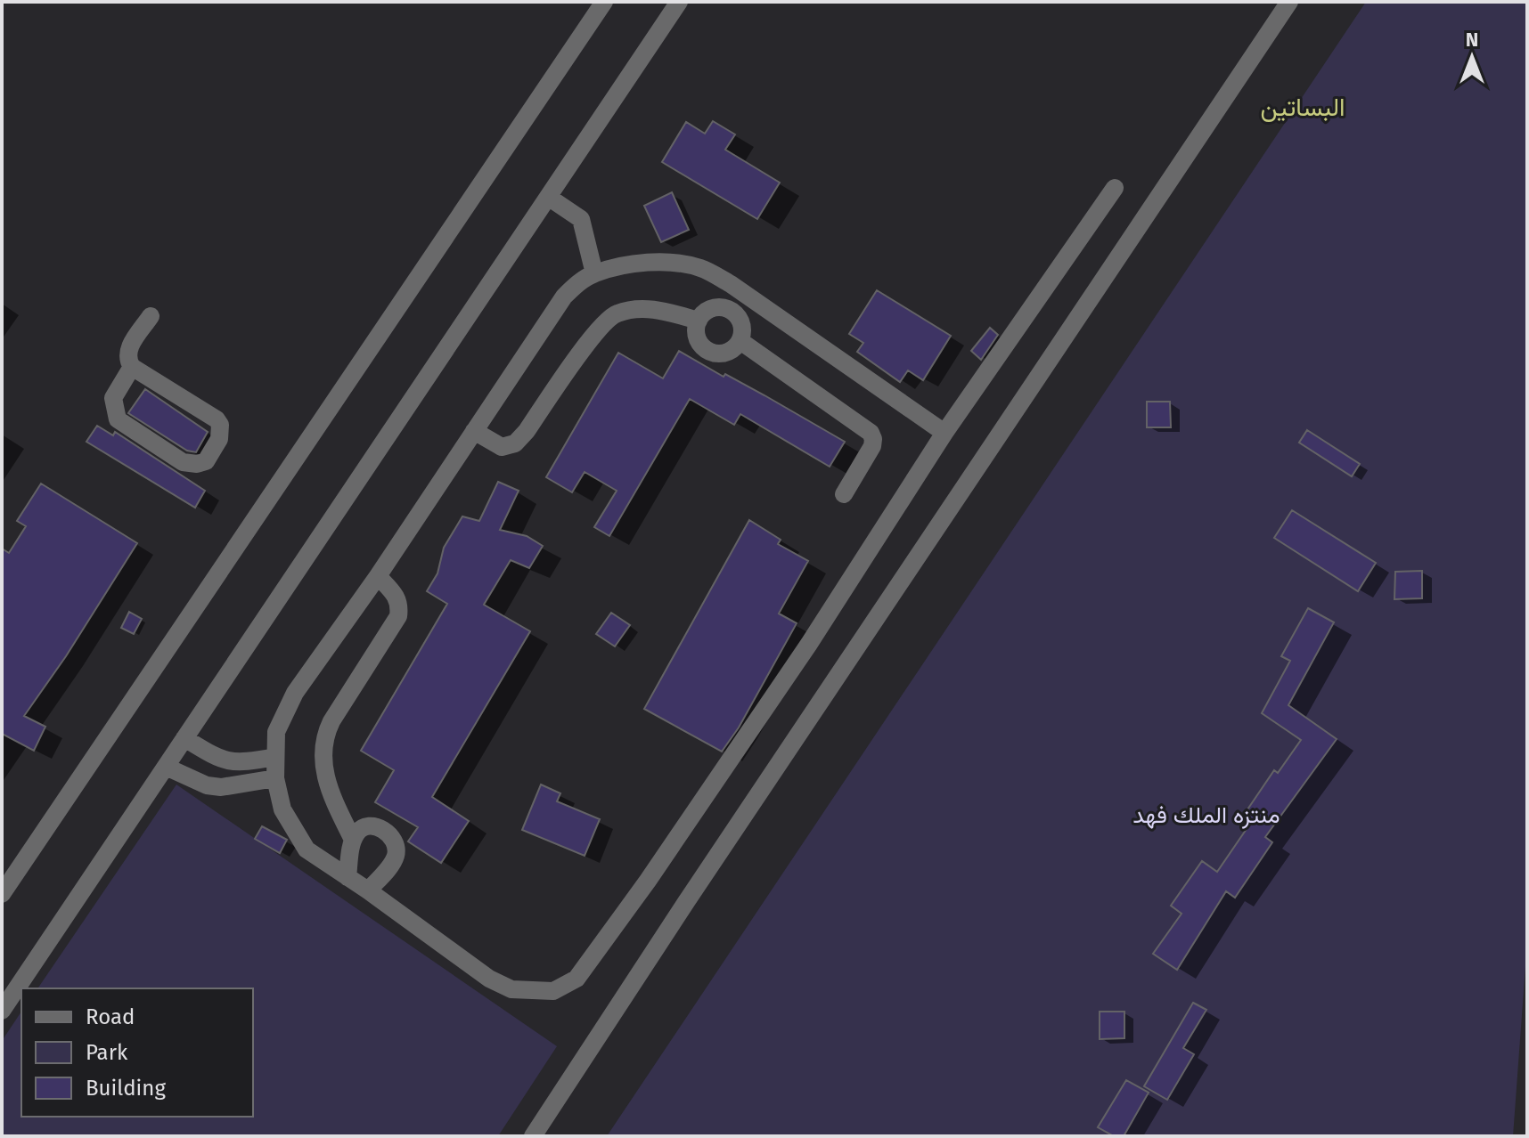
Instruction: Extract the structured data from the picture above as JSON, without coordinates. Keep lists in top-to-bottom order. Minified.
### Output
{"districts":["البساتين"],"parks":["منتزه الملك فهد"],"legend":["Road","Park","Building"],"north":"top"}
